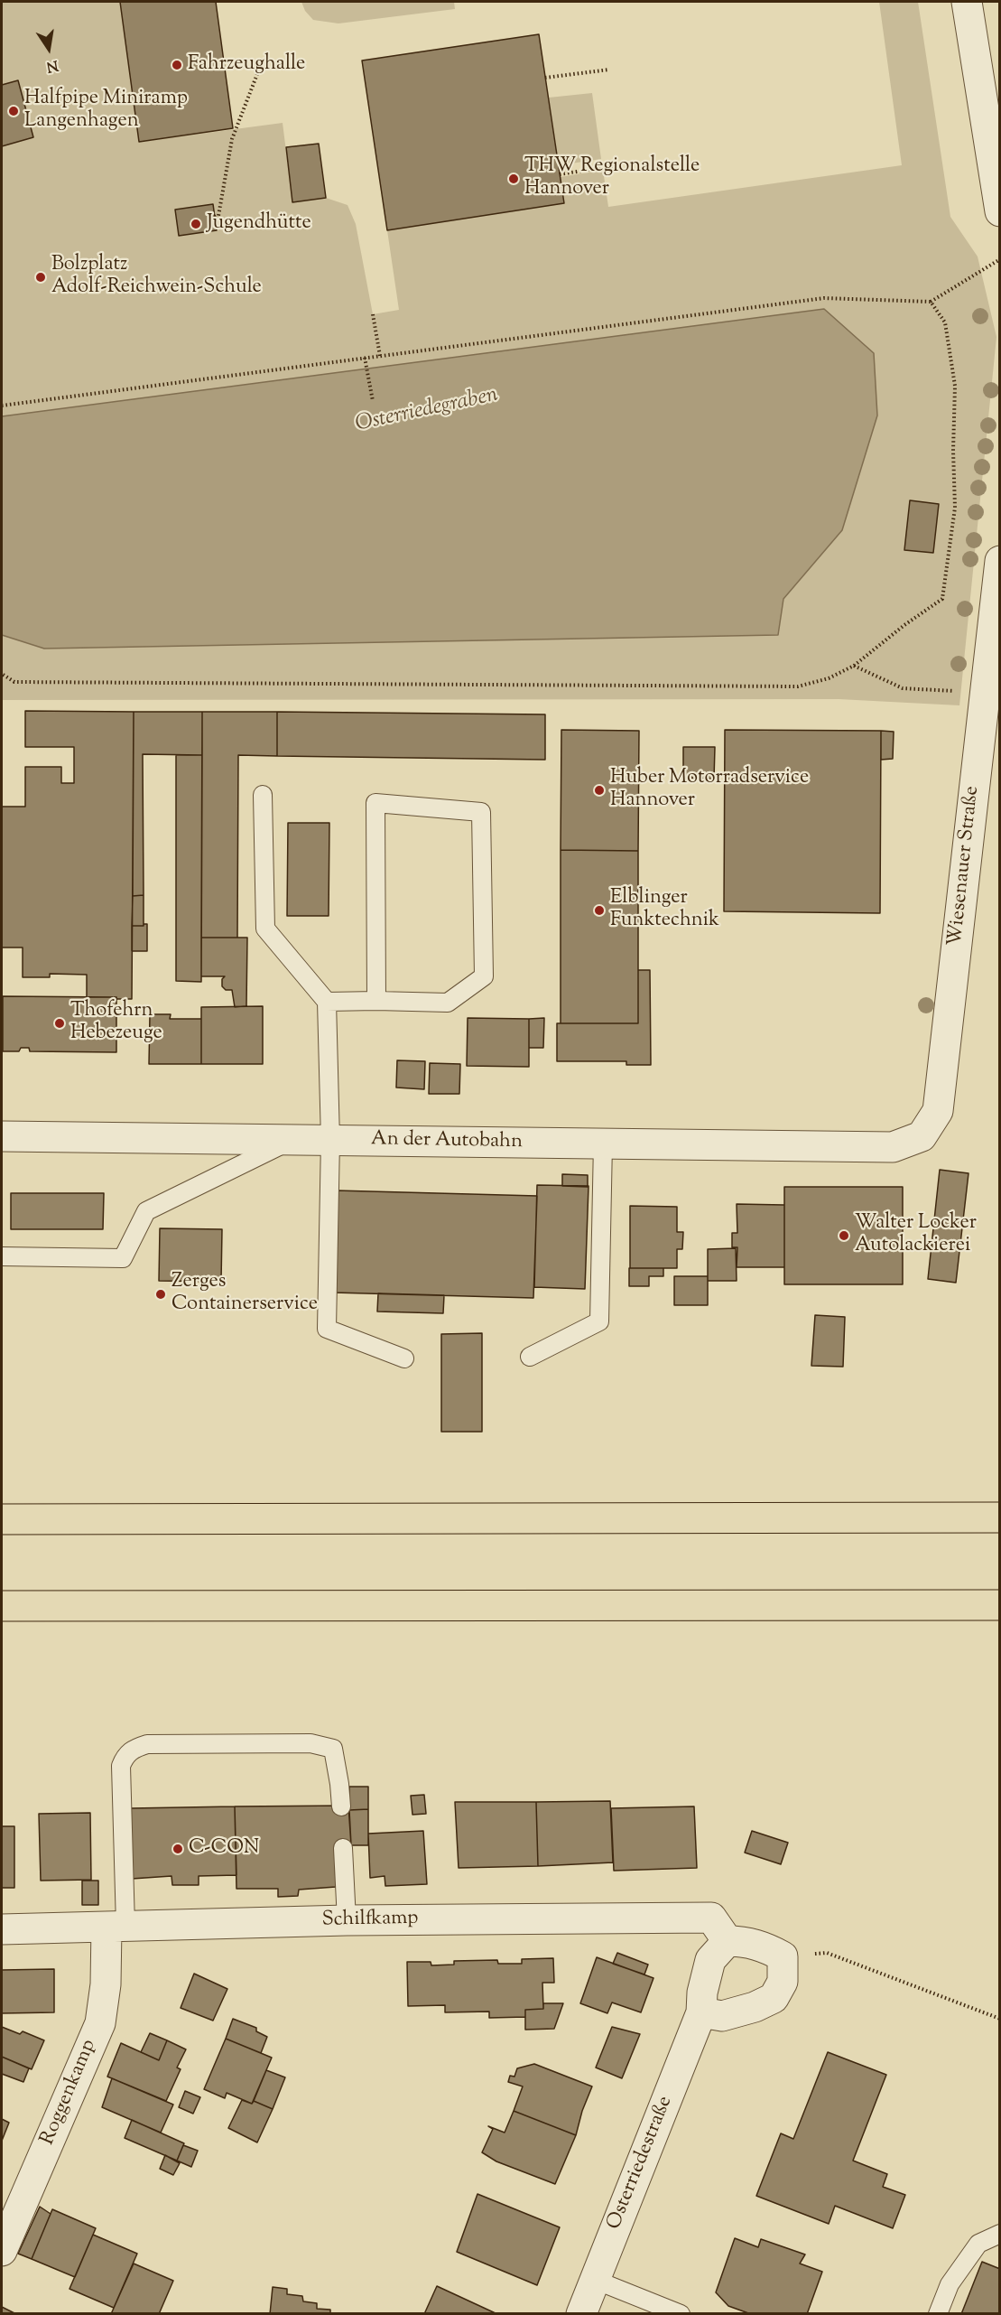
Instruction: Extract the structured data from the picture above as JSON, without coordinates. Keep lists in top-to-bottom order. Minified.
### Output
{"streets":{"street":["Wiesenauer Straße","An der Autobahn","Schilfkamp","Roggenkamp","Osterriedestraße"]},"crossings":[["Wiesenauer Straße","An der Autobahn"],["Schilfkamp","Roggenkamp"],["Schilfkamp","Osterriedestraße"]],"water":["Osterriedegraben"],"places":["Fahrzeughalle","Halfpipe Miniramp Langenhagen","THW Regionalstelle Hannover","Jugendhütte","Bolzplatz Adolf-Reichwein-Schule","Huber Motorradservice Hannover","Elblinger Funktechnik","Thofehrn Hebezeuge","Walter Locker Autolackierei","Zerges Containerservice","C-CON"],"north":"bottom"}
